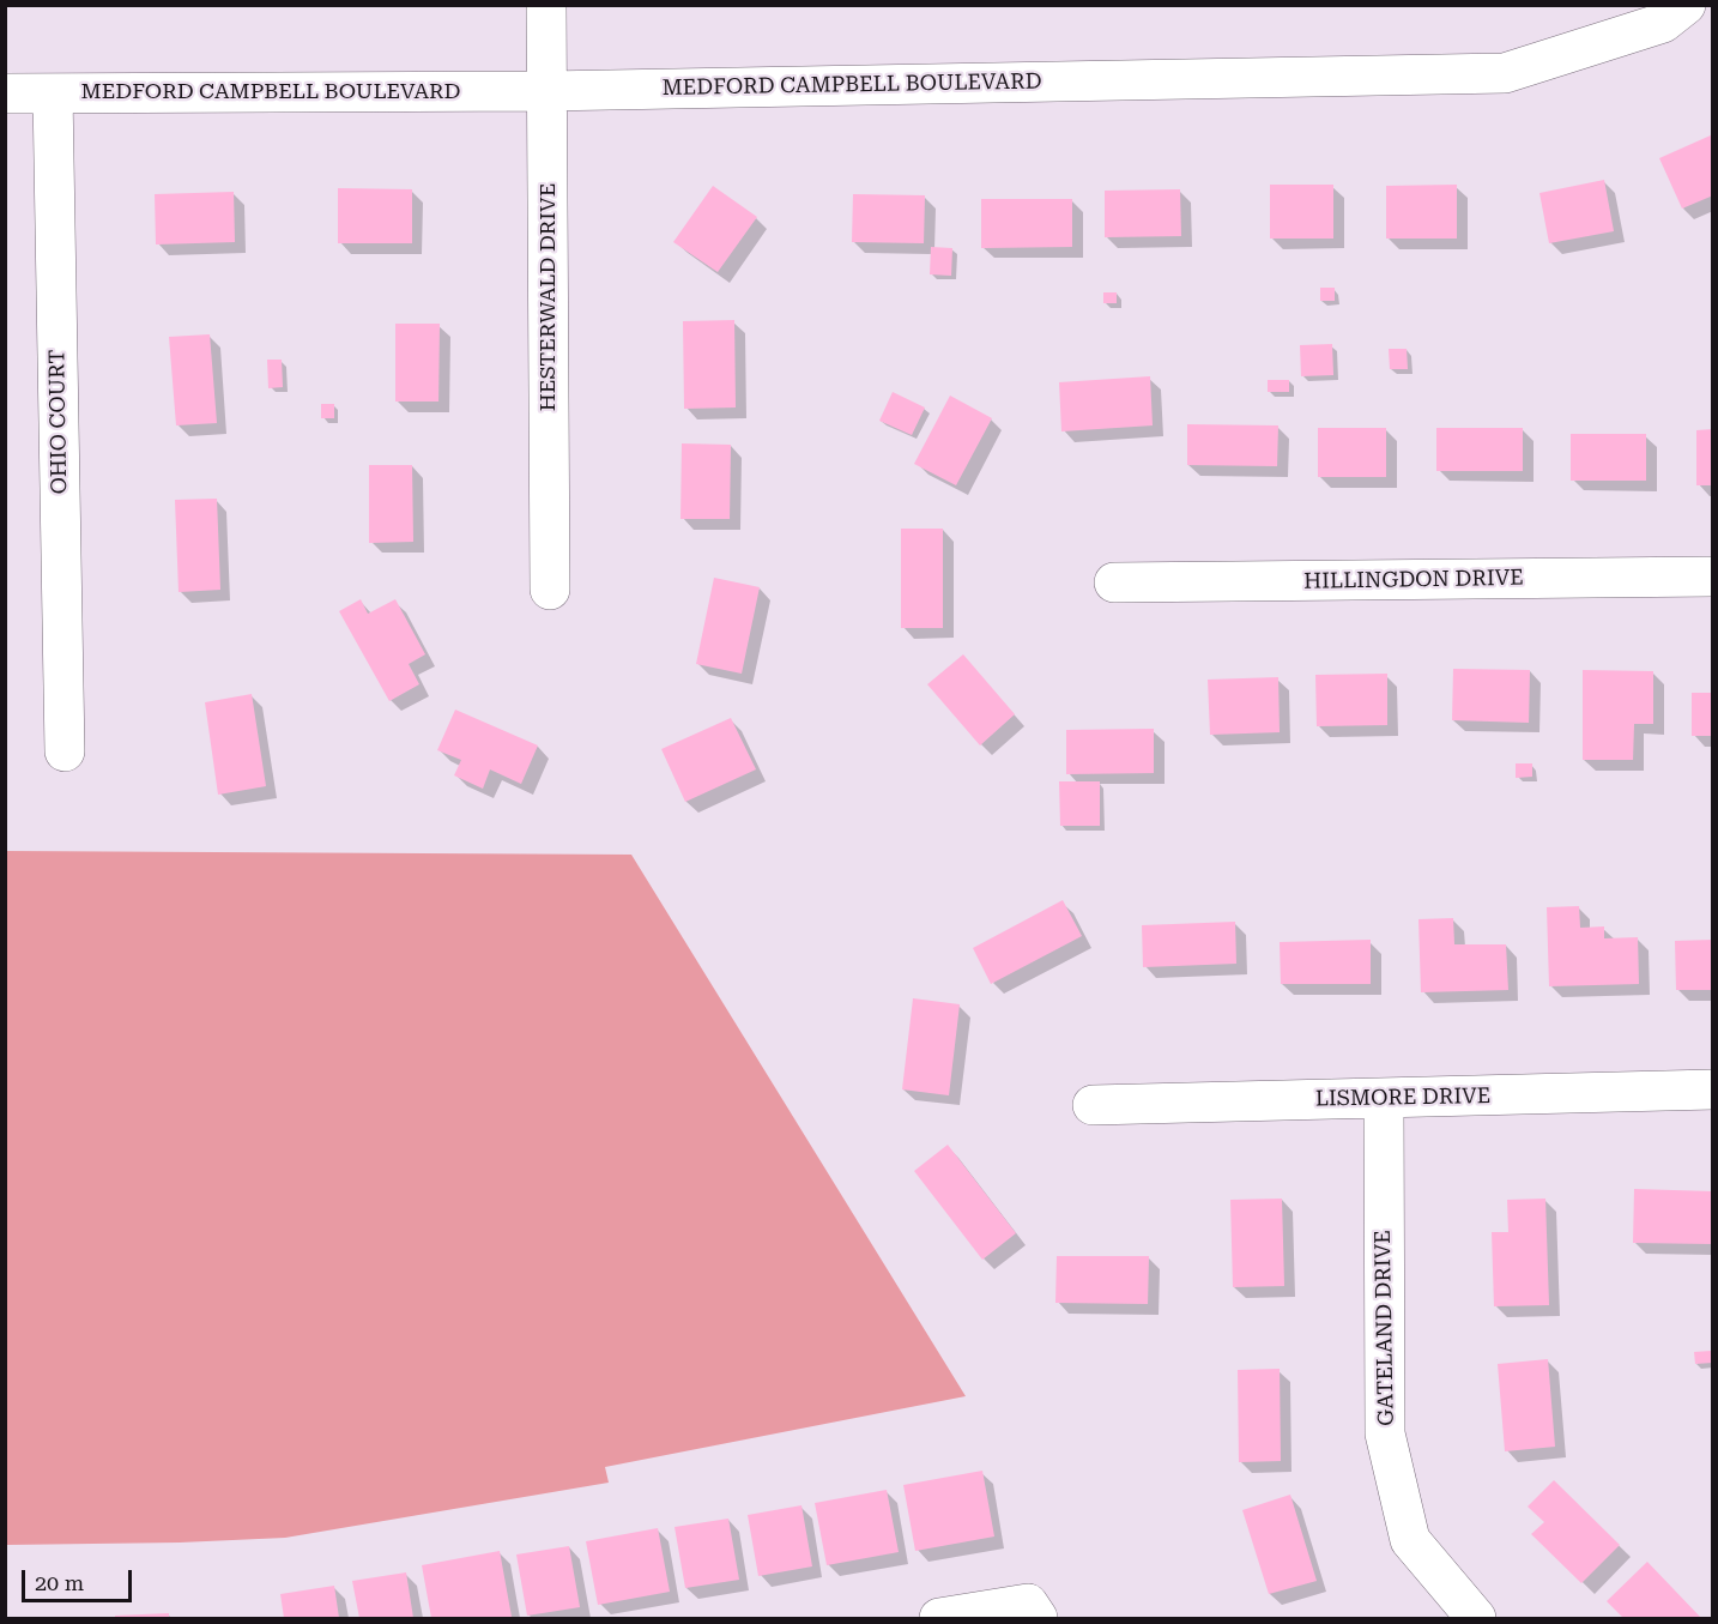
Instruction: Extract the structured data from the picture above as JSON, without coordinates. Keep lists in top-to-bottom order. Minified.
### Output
{"streets":{"street":["MEDFORD CAMPBELL BOULEVARD","HESTERWALD DRIVE","OHIO COURT","HILLINGDON DRIVE","LISMORE DRIVE","GATELAND DRIVE"]},"crossings":[["MEDFORD CAMPBELL BOULEVARD","HESTERWALD DRIVE"],["MEDFORD CAMPBELL BOULEVARD","OHIO COURT"],["LISMORE DRIVE","GATELAND DRIVE"]],"scale_bar":"20 m"}
